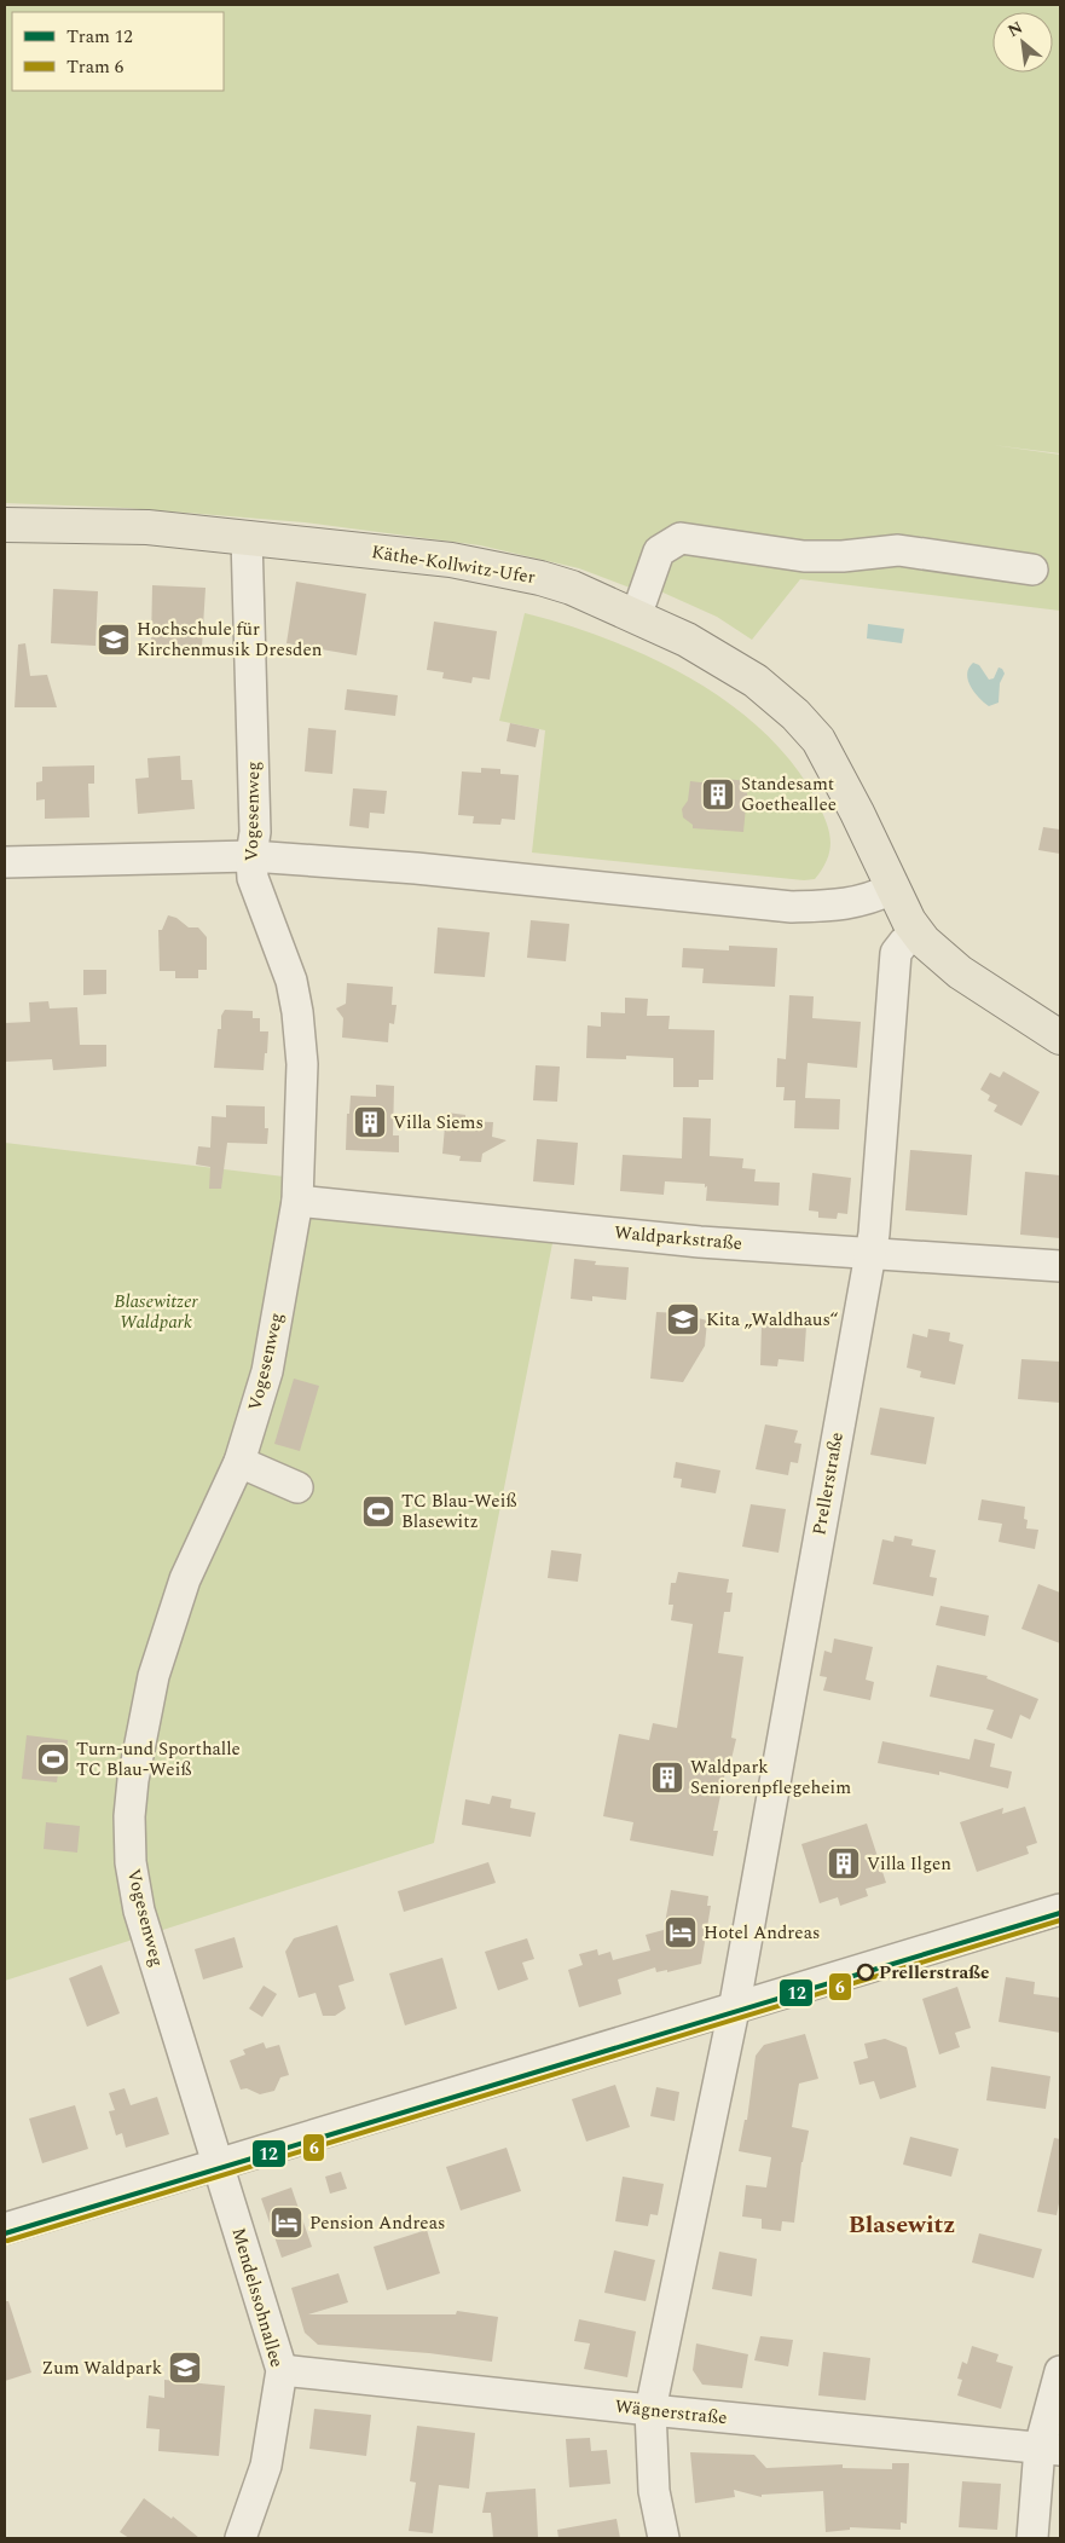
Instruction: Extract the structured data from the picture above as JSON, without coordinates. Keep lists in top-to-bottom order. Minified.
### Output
{"streets":{"main road":["Käthe-Kollwitz-Ufer"],"street":["Vogesenweg","Waldparkstraße","Prellerstraße","Mendelssohnallee","Wägnerstraße"]},"crossings":[["Käthe-Kollwitz-Ufer","Vogesenweg"],["Käthe-Kollwitz-Ufer","Prellerstraße"],["Vogesenweg","Waldparkstraße"],["Vogesenweg","Mendelssohnallee"],["Waldparkstraße","Prellerstraße"],["Prellerstraße","Wägnerstraße"],["Mendelssohnallee","Wägnerstraße"]],"districts":["Blasewitz"],"parks":["Blasewitzer Waldpark"],"places":{"school or university":["Hochschule für Kirchenmusik Dresden","Kita „Waldhaus“","Zum Waldpark"],"building":["Standesamt Goetheallee","Villa Siems","Waldpark Seniorenpflegeheim","Villa Ilgen"],"sports":["TC Blau-Weiß Blasewitz","Turn-und Sporthalle TC Blau-Weiß"],"hotel":["Hotel Andreas","Pension Andreas"],"other":["Prellerstraße"]},"lines":["tram line 12","tram line 6"],"legend":["Tram 12","Tram 6"],"north":"top left"}
